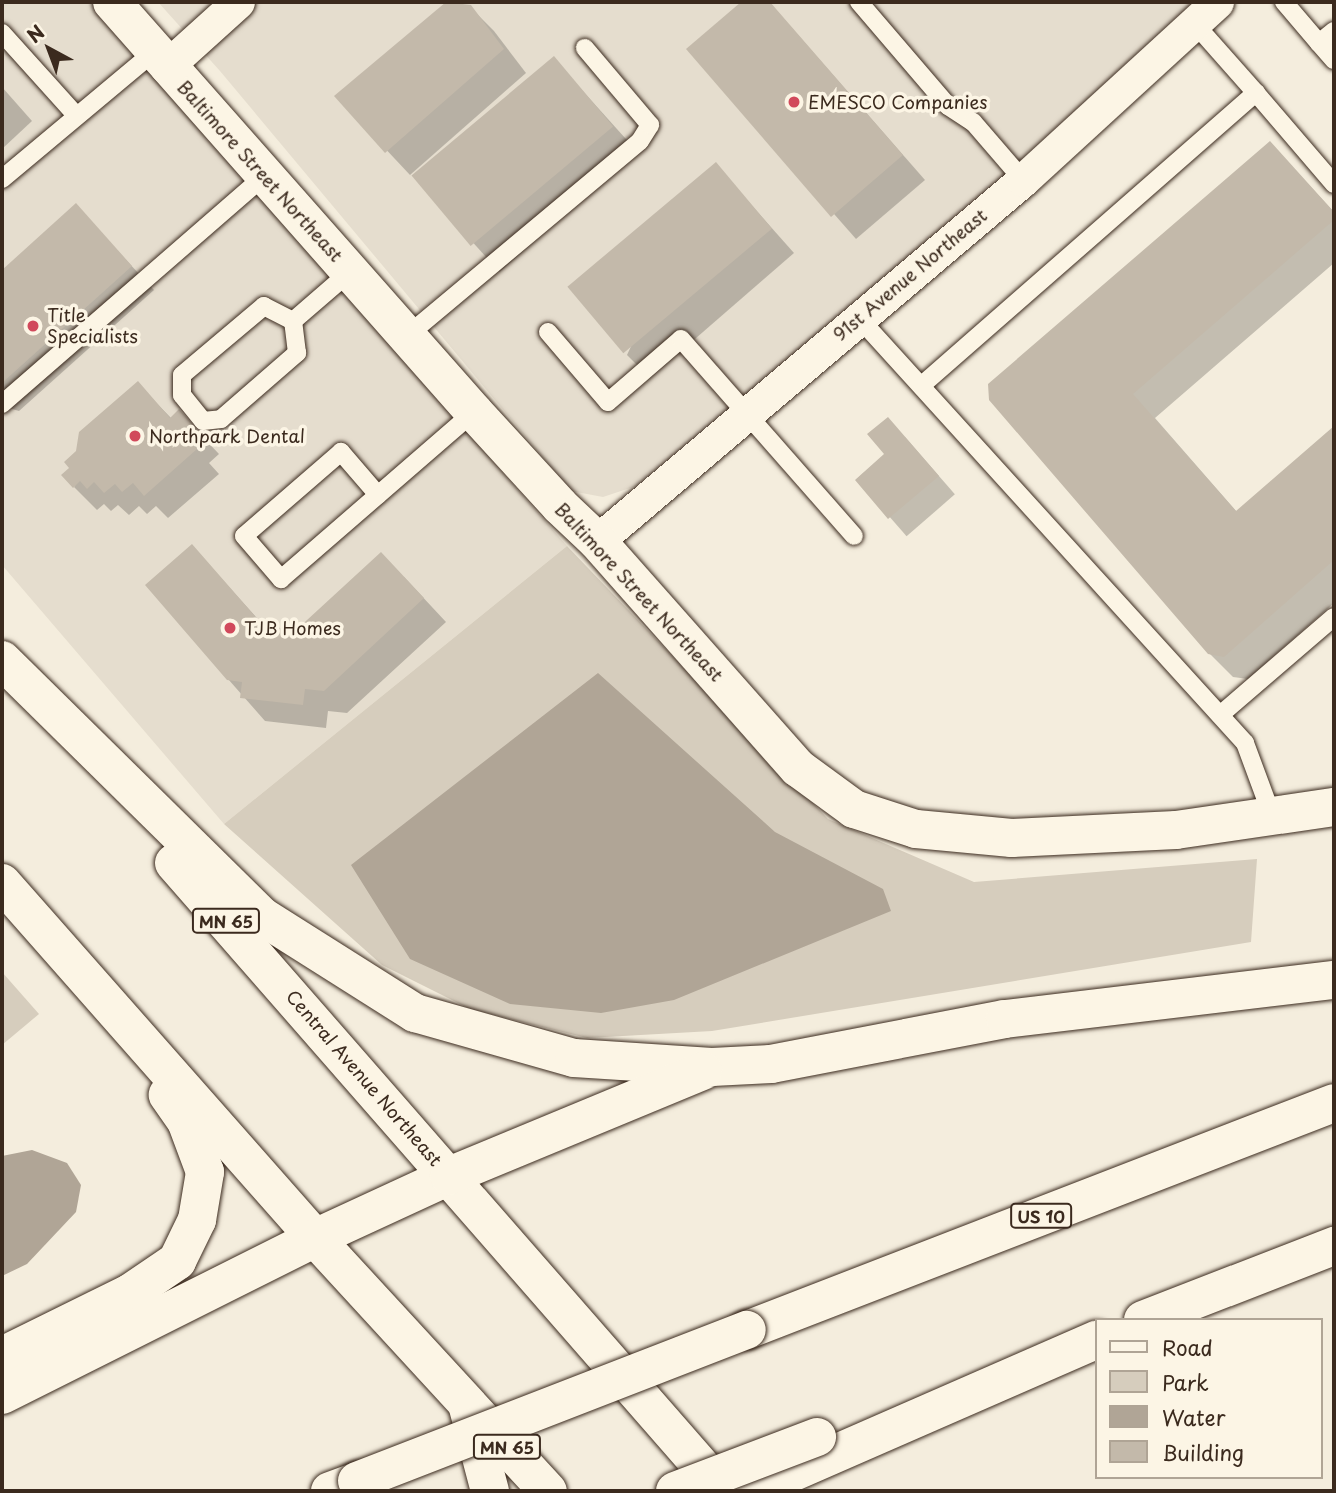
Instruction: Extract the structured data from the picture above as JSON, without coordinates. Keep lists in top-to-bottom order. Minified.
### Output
{"streets":{"main road":["Baltimore Street Northeast","MN 65","Central Avenue Northeast","US 10"],"street":["91st Avenue Northeast"]},"crossings":[["Baltimore Street Northeast","91st Avenue Northeast"]],"places":["EMESCO Companies","Title Specialists","Northpark Dental","TJB Homes"],"legend":["Road","Park","Water","Building"],"north":"top left"}
